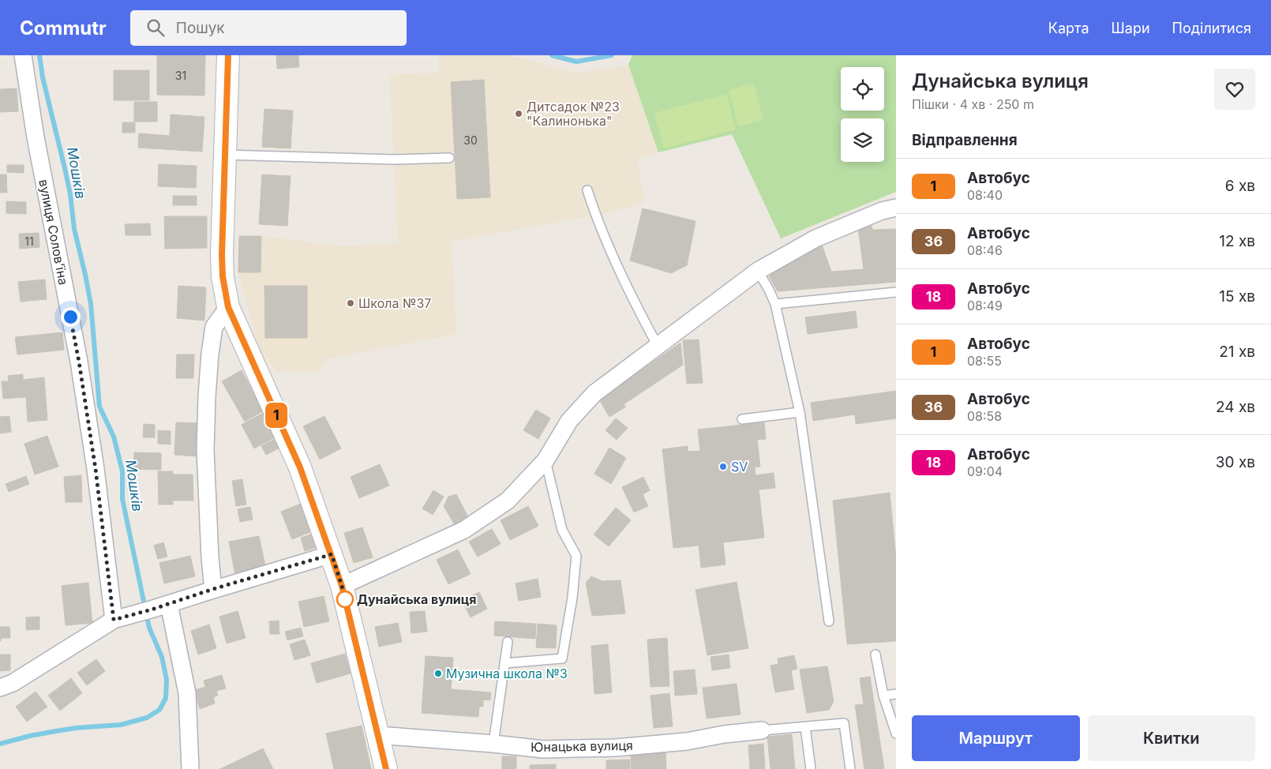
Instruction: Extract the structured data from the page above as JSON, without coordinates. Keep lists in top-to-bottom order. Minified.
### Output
{"streets":{"street":["вулиця Солов'їна","Юнацька вулиця"]},"water":["Мошків"],"places":["Дитсадок №23 \"Калинонька\"","Школа №37","SV","Дунайська вулиця","Музична школа №3"],"lines":["bus line 1"],"house_numbers":["31","30","11"],"page":{"header":"Commutr","search":"Пошук","nav":["Карта","Шари","Поділитися"],"on_map":"1","heading":[["Дунайська вулиця","Пішки · 4 хв · 250 m"],"Відправлення"],"list":[{"mark":"1","name":"Автобус","note":"08:40","value":"6 хв"},{"mark":"36","name":"Автобус","note":"08:46","value":"12 хв"},{"mark":"18","name":"Автобус","note":"08:49","value":"15 хв"},{"mark":"1","name":"Автобус","note":"08:55","value":"21 хв"},{"mark":"36","name":"Автобус","note":"08:58","value":"24 хв"},{"mark":"18","name":"Автобус","note":"09:04","value":"30 хв"}],"buttons":["Маршрут","Квитки"]}}
